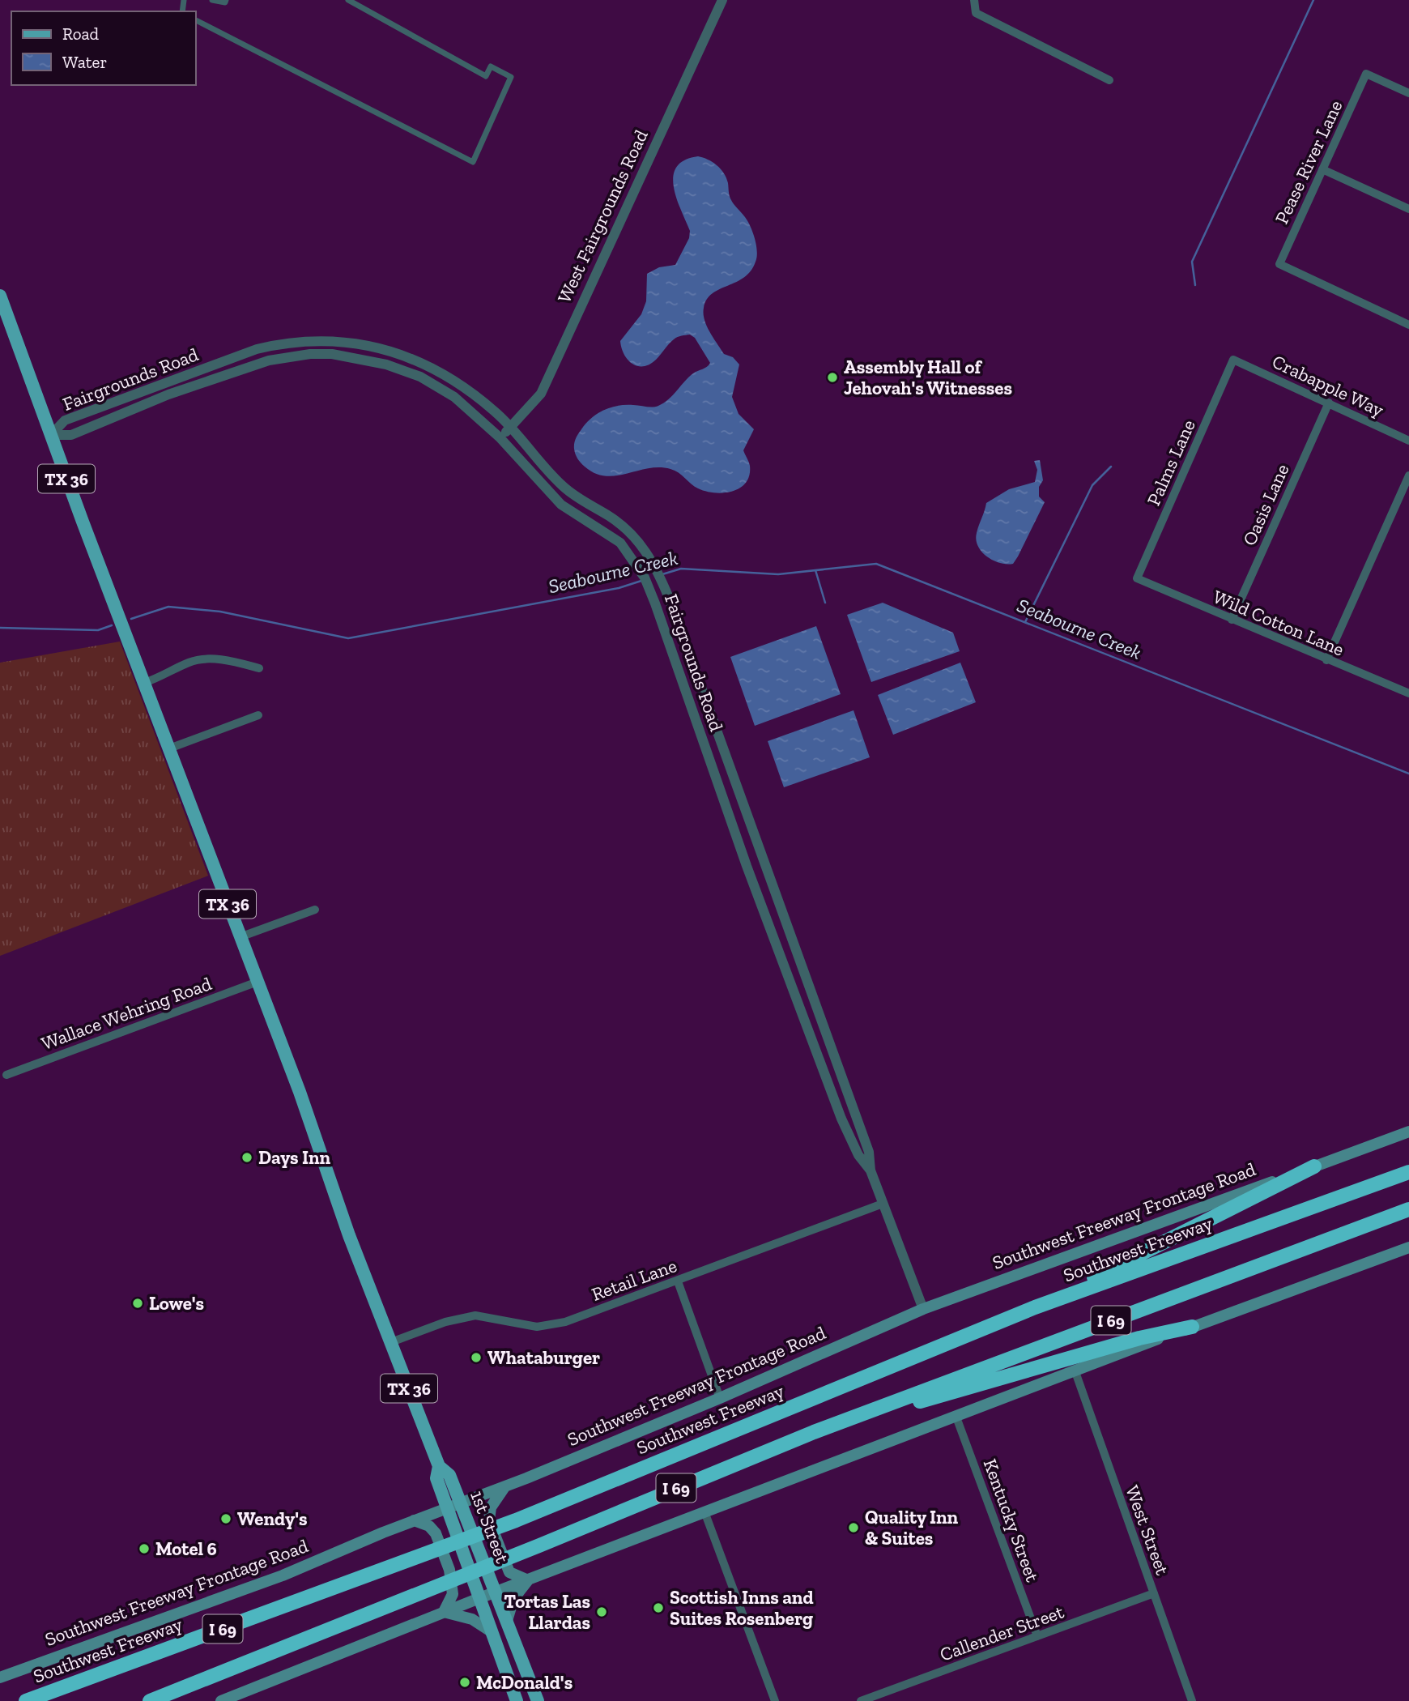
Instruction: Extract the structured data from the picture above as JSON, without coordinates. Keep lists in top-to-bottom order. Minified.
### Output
{"streets":{"highway":["Southwest Freeway","I 69"],"main road":["TX 36","Southwest Freeway Frontage Road","1st Street"],"street":["Pease River Lane","West Fairgrounds Road","Fairgrounds Road","Crabapple Way","Palms Lane","Oasis Lane","Wild Cotton Lane","Wallace Wehring Road","Retail Lane","Kentucky Street","West Street","Callender Street"]},"crossings":[["West Fairgrounds Road","Fairgrounds Road"],["Fairgrounds Road","TX 36"],["Fairgrounds Road","Southwest Freeway Frontage Road"],["Fairgrounds Road","Retail Lane"],["Crabapple Way","Palms Lane"],["Crabapple Way","Oasis Lane"],["Palms Lane","Wild Cotton Lane"],["TX 36","Wallace Wehring Road"],["TX 36","1st Street"],["Oasis Lane","Wild Cotton Lane"],["Wallace Wehring Road","1st Street"],["Southwest Freeway Frontage Road","1st Street"],["Retail Lane","1st Street"],["Kentucky Street","Callender Street"],["West Street","Callender Street"]],"water":["Seabourne Creek"],"places":["Assembly Hall of Jehovah's Witnesses","Days Inn","Lowe's","Whataburger","Wendy's","Quality Inn & Suites","Motel 6","Scottish Inns and Suites Rosenberg","Tortas Las Llardas","McDonald's"],"legend":["Road","Water"]}
